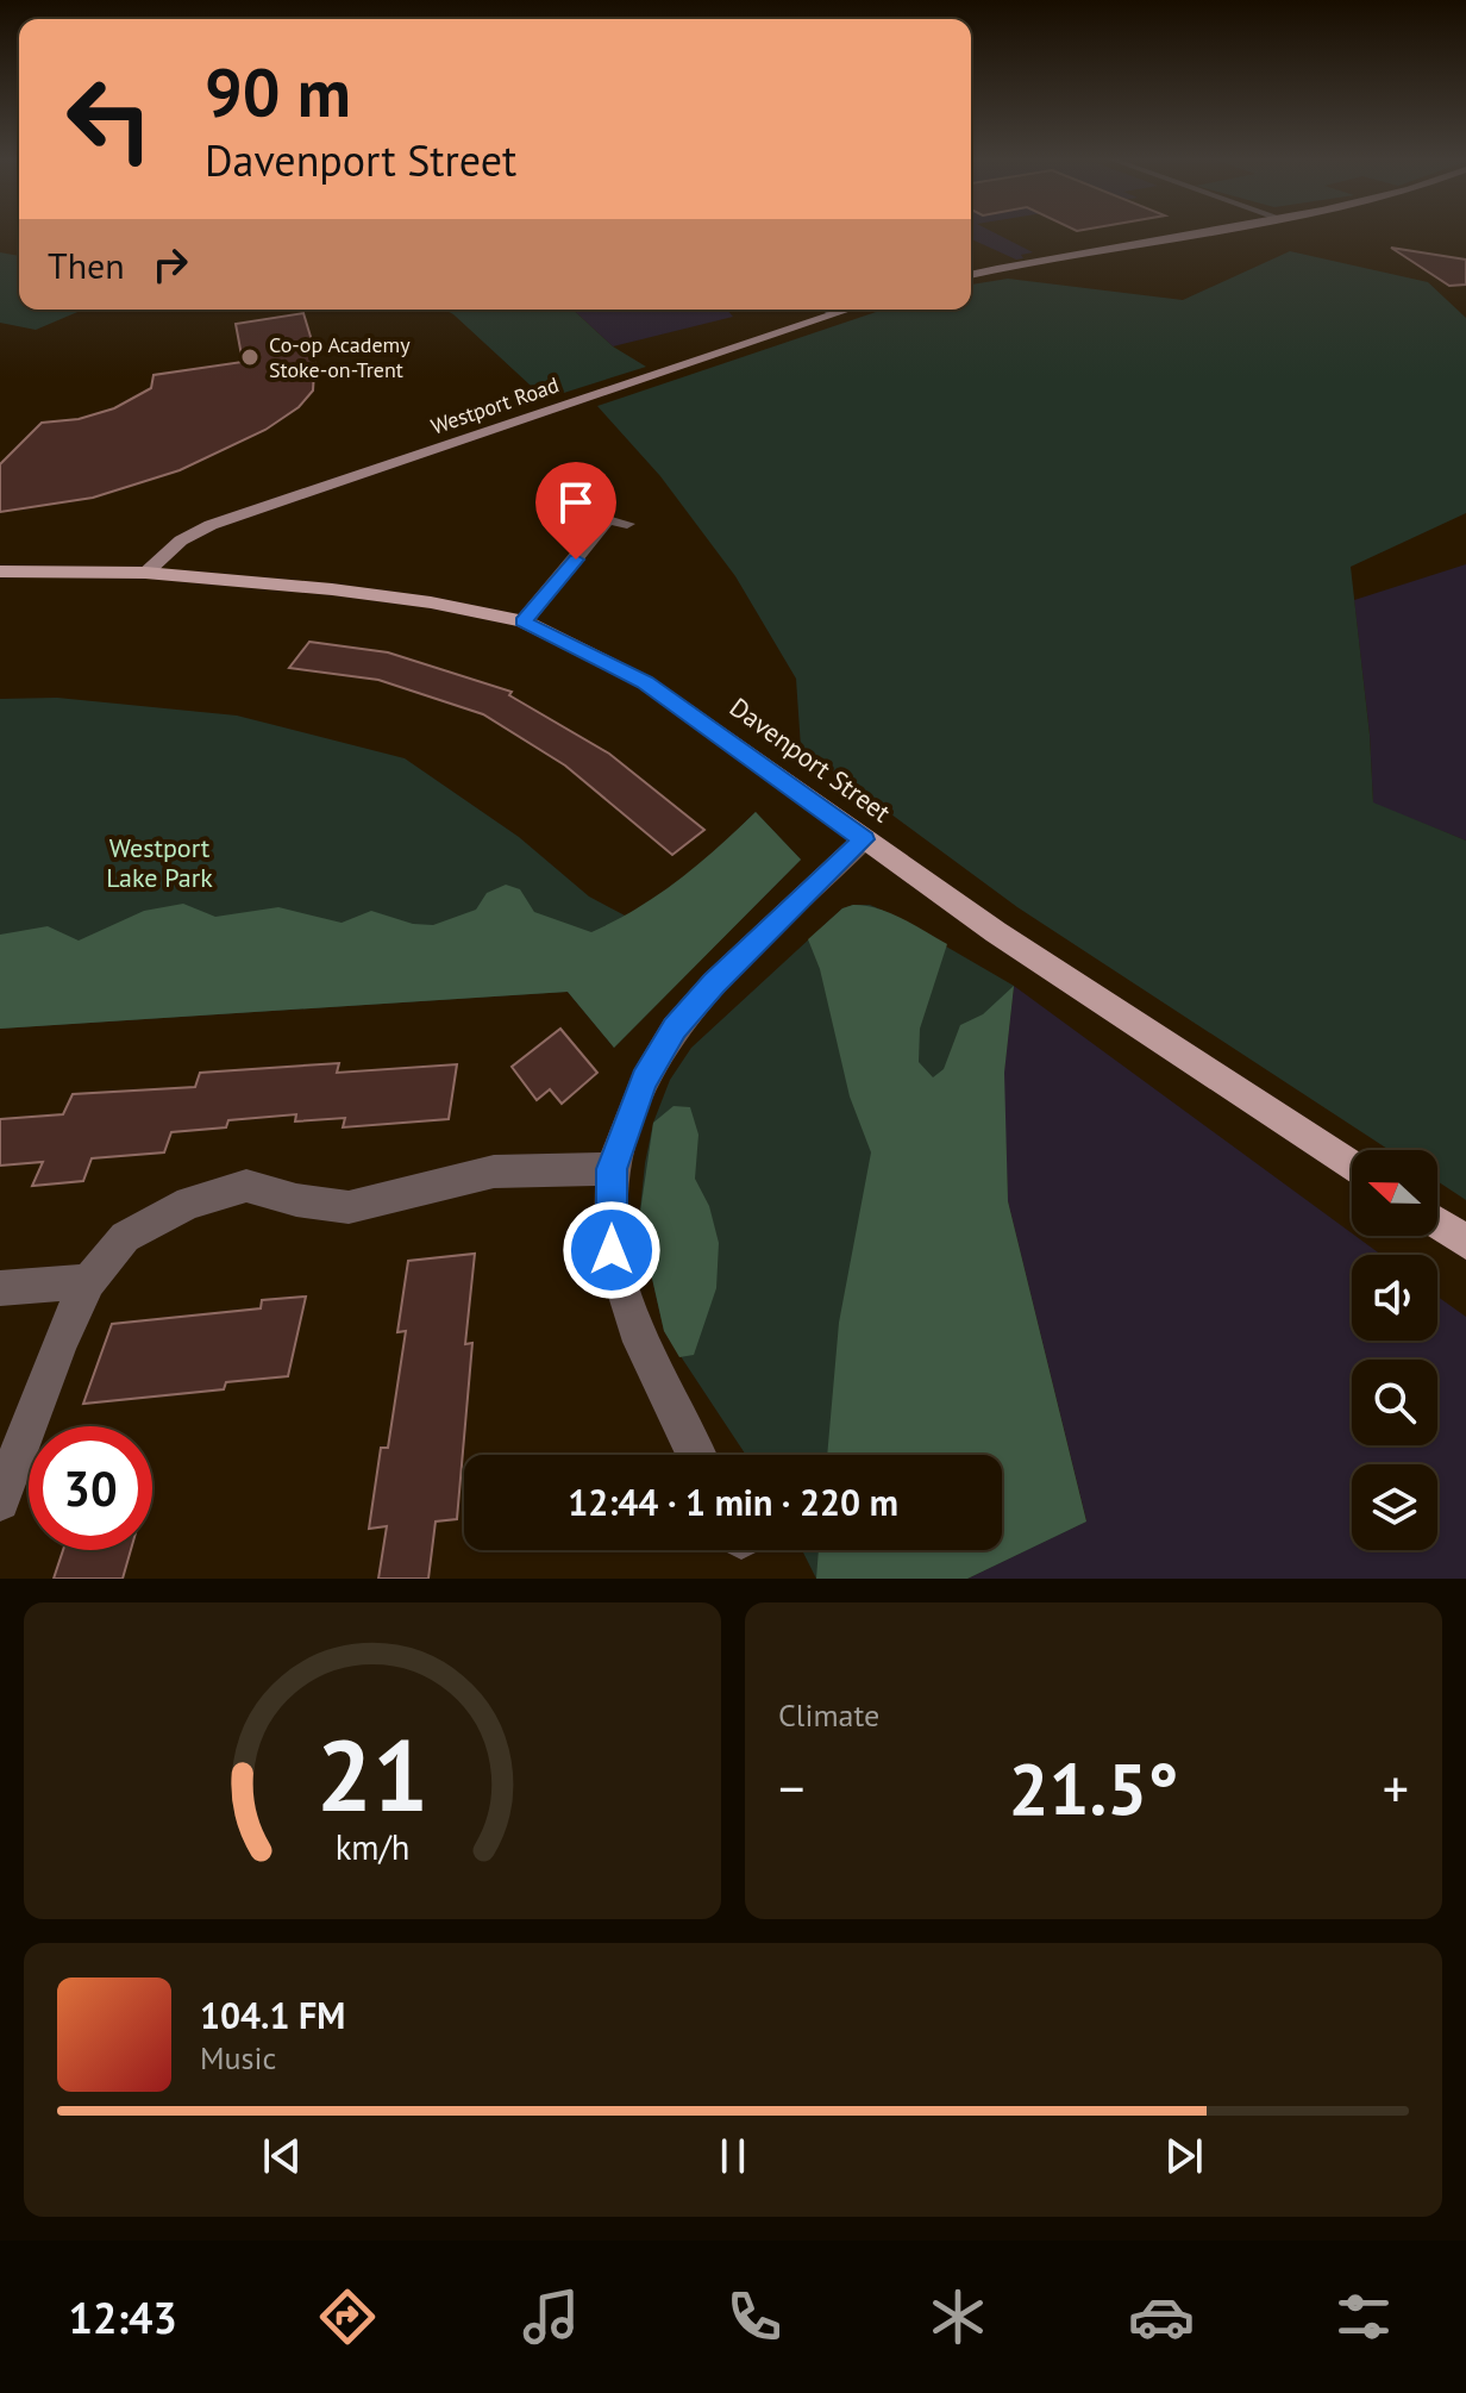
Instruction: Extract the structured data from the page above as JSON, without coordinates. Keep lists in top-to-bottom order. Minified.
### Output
{"streets":{"main road":["Davenport Street"],"street":["Westport Road"]},"crossings":[["Westport Road","Davenport Street"]],"parks":["Westport Lake Park"],"places":["Co-op Academy Stoke-on-Trent"],"north":"left","page":{"turn":["90 m","Davenport Street"],"then":"Then","limit":"30","trip":"12:44 · 1 min · 220 m","tile":"Climate","heat":["−","21.5°","+"],"song":["104.1 FM","Music"],"tabs":"12:43","gauge":["21","km/h"]}}
